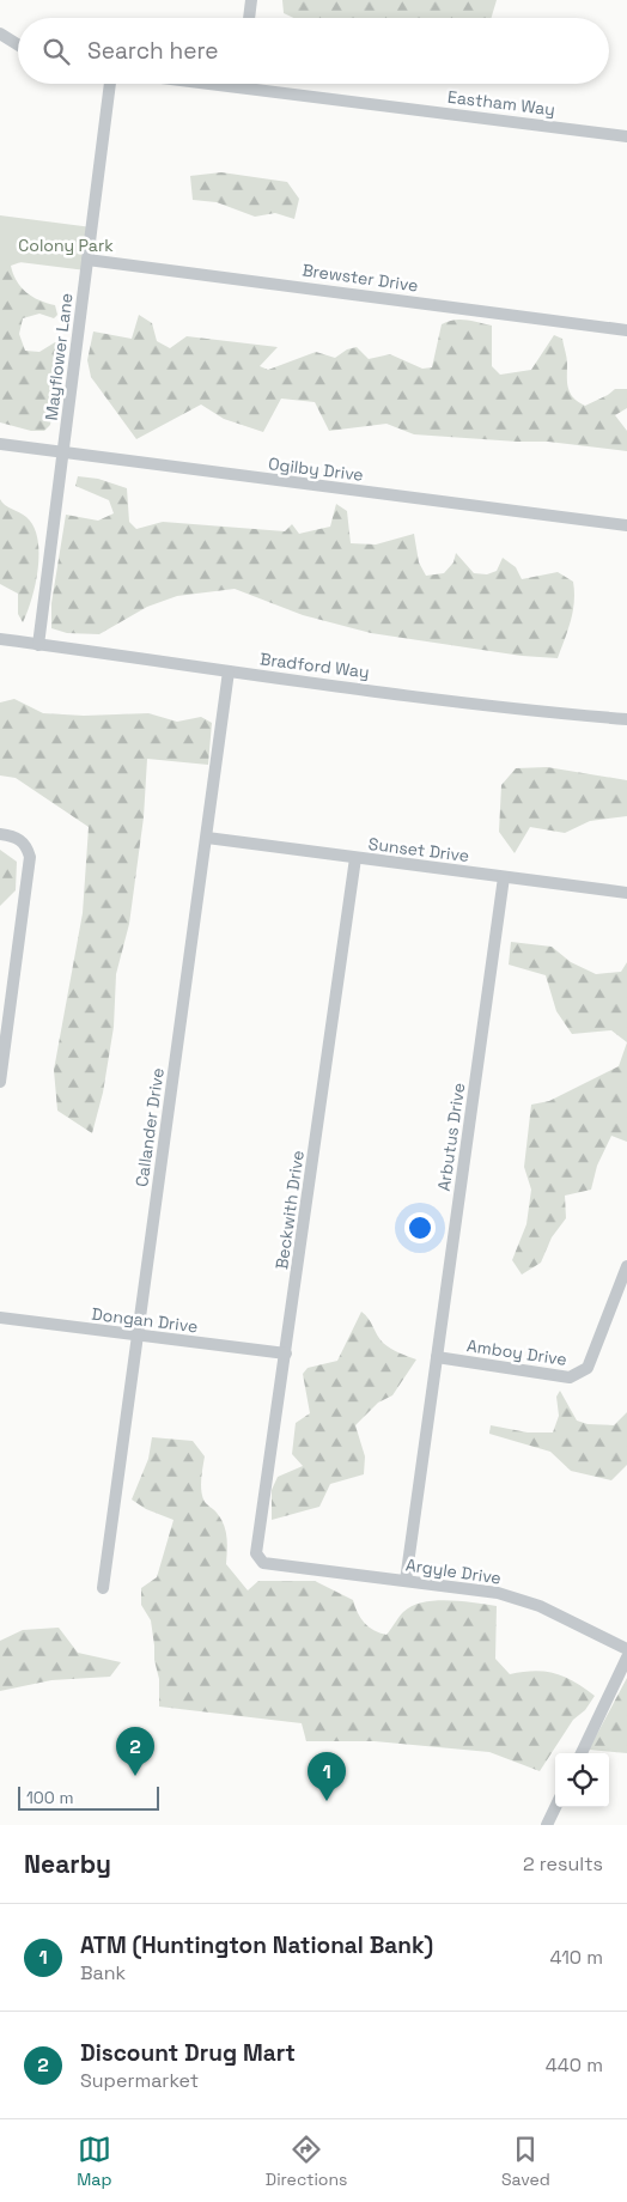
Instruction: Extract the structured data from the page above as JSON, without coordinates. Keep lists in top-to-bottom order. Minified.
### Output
{"streets":{"street":["Eastham Way","Brewster Drive","Mayflower Lane","Ogilby Drive","Bradford Way","Sunset Drive","Callander Drive","Arbutus Drive","Beckwith Drive","Dongan Drive","Amboy Drive","Argyle Drive"]},"crossings":[["Brewster Drive","Mayflower Lane"],["Mayflower Lane","Ogilby Drive"],["Mayflower Lane","Bradford Way"],["Bradford Way","Callander Drive"],["Sunset Drive","Callander Drive"],["Sunset Drive","Arbutus Drive"],["Sunset Drive","Beckwith Drive"],["Callander Drive","Dongan Drive"],["Arbutus Drive","Amboy Drive"],["Arbutus Drive","Argyle Drive"],["Beckwith Drive","Dongan Drive"],["Beckwith Drive","Argyle Drive"]],"parks":["Colony Park"],"scale_bar":"100 m","page":{"search":"Search here","pins":["2","1"],"scale":"100 m","heading":["Nearby","2 results"],"list":[{"mark":"1","name":"ATM (Huntington National Bank)","note":"Bank","value":"410 m"},{"mark":"2","name":"Discount Drug Mart","note":"Supermarket","value":"440 m"}],"nav":["Map","Directions","Saved"]}}
